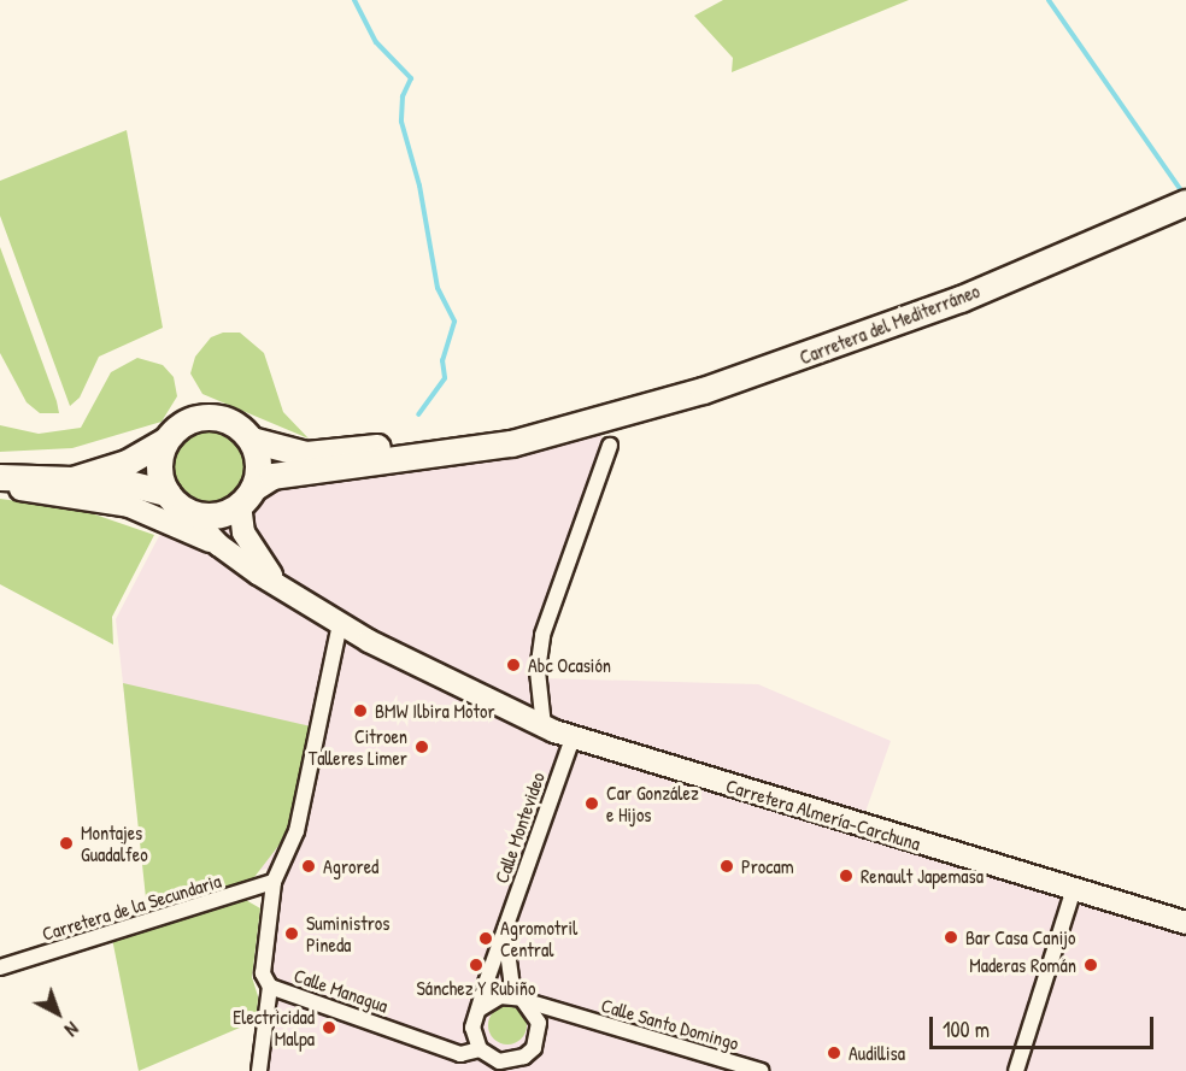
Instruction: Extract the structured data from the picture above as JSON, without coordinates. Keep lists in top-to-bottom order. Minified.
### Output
{"streets":{"highway":["Carretera del Mediterráneo"],"main road":["Carretera Almería-Carchuna"],"street":["Calle Montevideo","Carretera de la Secundaria","Calle Managua","Calle Santo Domingo"]},"crossings":[["Carretera Almería-Carchuna","Calle Montevideo"],["Calle Montevideo","Calle Managua"],["Calle Montevideo","Calle Santo Domingo"],["Calle Managua","Calle Santo Domingo"]],"places":["Abc Ocasión","BMW Ilbira Motor","Citroen Talleres Limer","Car González e Hijos","Montajes Guadalfeo","Agrored","Procam","Renault Japemasa","Suministros Pineda","Bar Casa Canijo","Agromotril Central","Sánchez Y Rubiño","Maderas Román","Electricidad Malpa","Audillisa"],"scale_bar":"100 m","north":"bottom right"}
